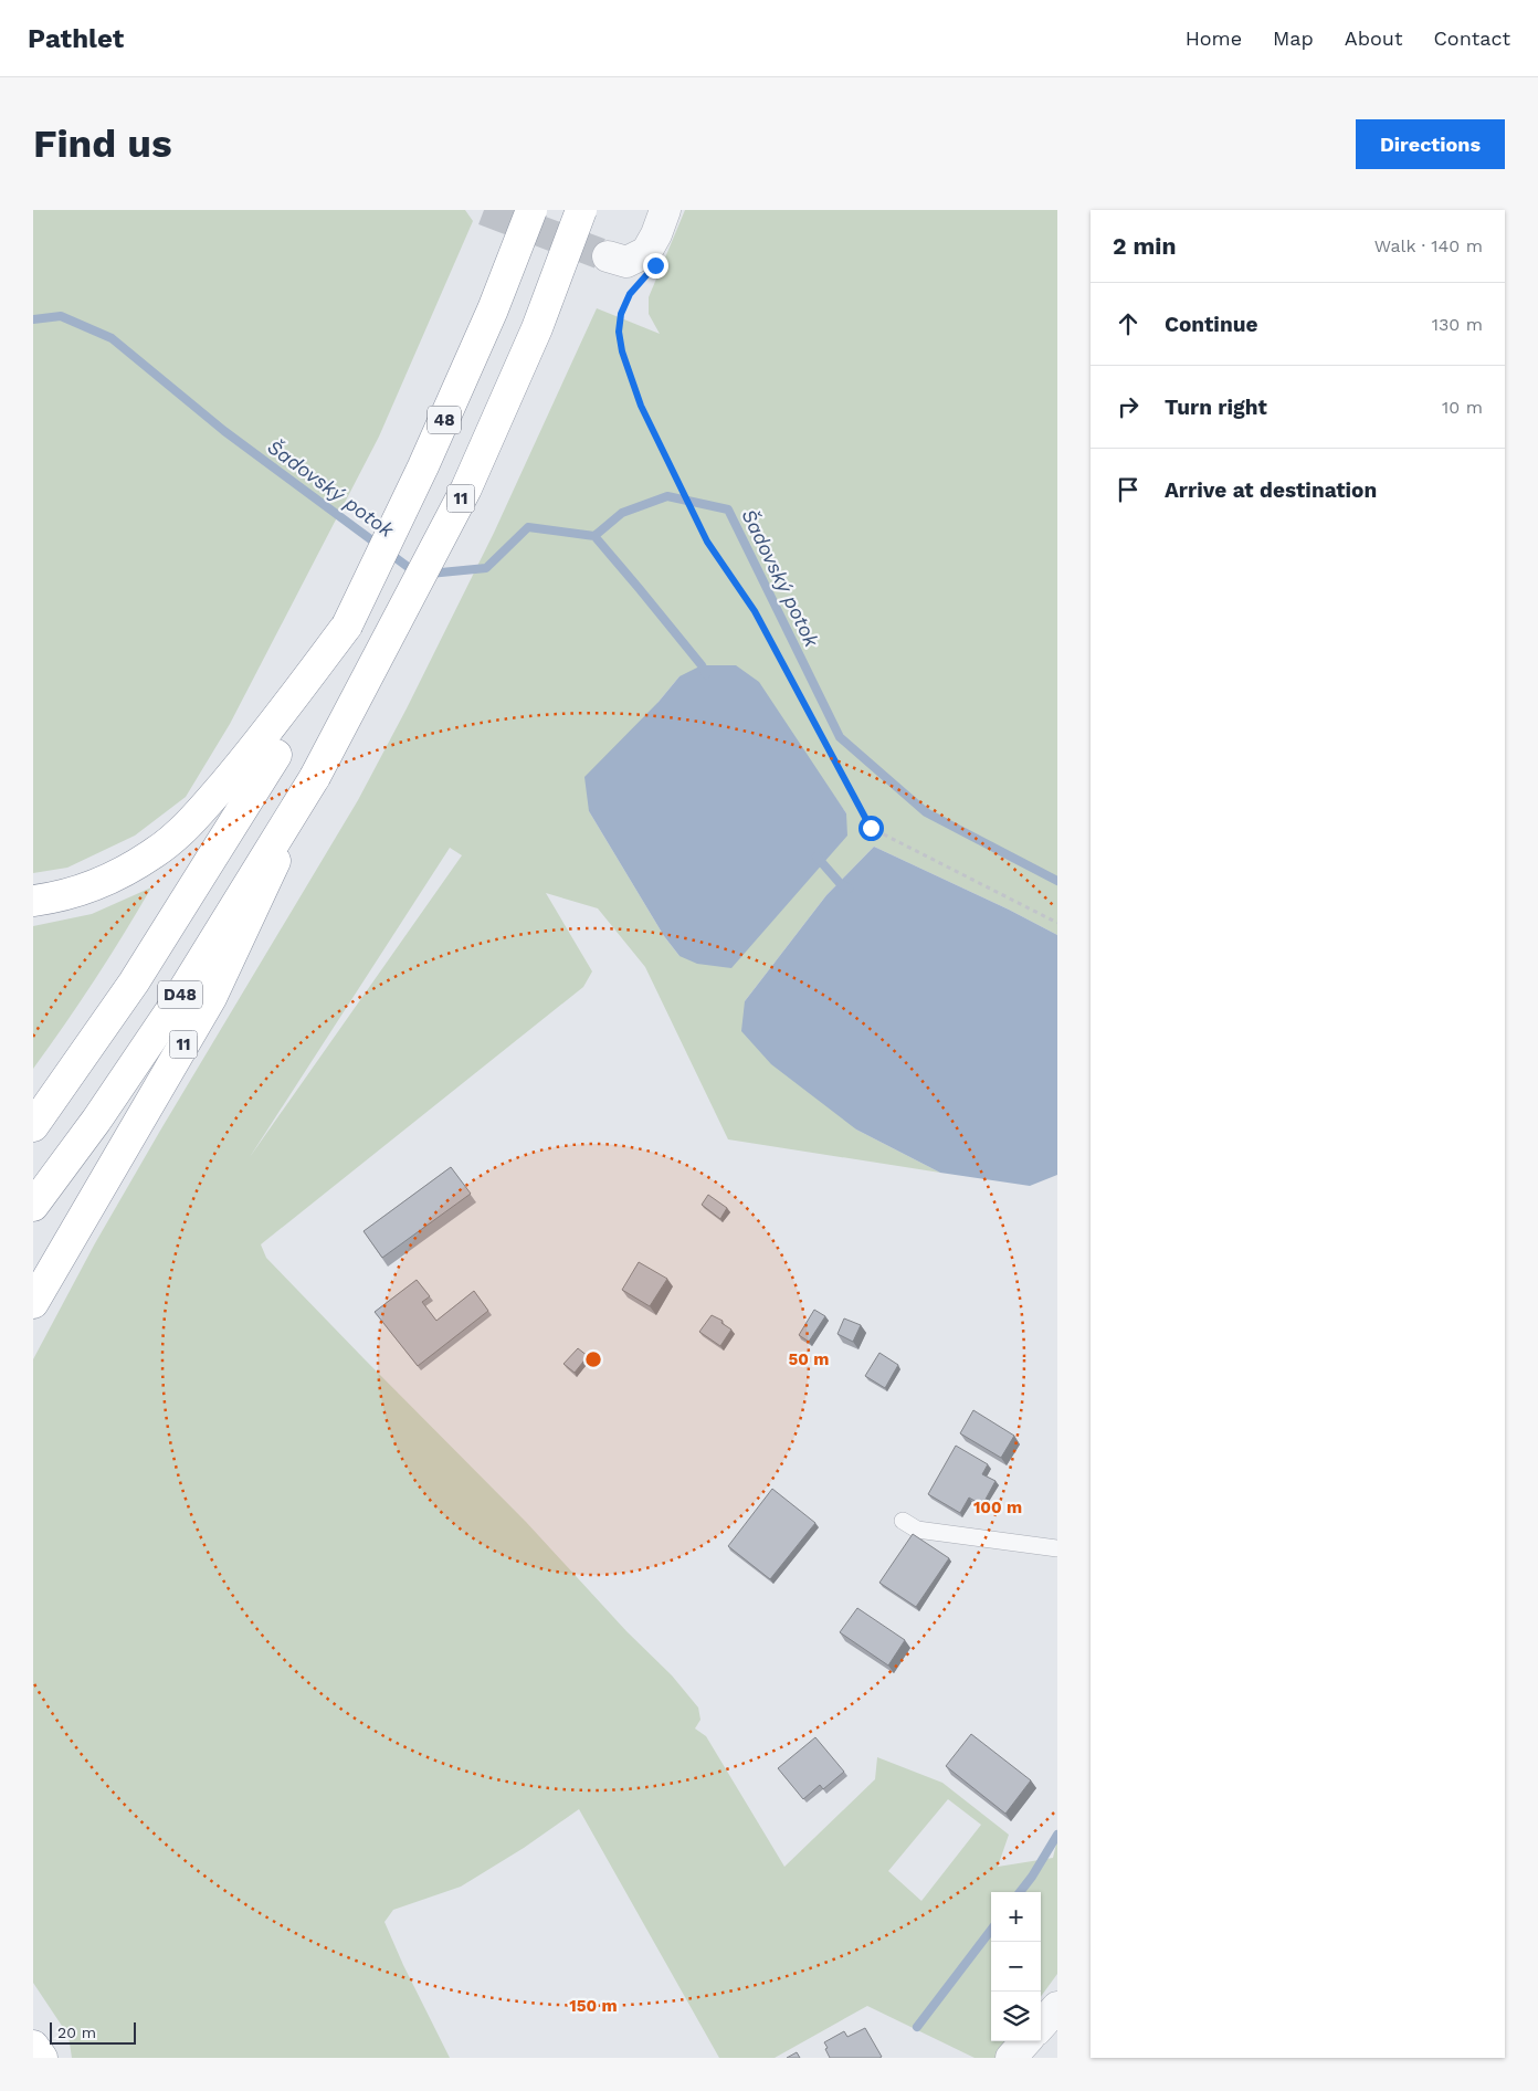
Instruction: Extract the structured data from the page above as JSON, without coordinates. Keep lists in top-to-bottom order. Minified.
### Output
{"streets":{"highway":["48","11","D48"]},"crossings":[["48","D48"],["11","D48"]],"water":["Šadovský potok"],"scale_bar":"20 m","page":{"header":"Pathlet","nav":["Home","Map","About","Contact"],"buttons":"Directions","title":"Find us","heading":["2 min","Walk · 140 m"],"list":[["Continue","130 m"],["Turn right","10 m"],"Arrive at destination"],"map_buttons":["+","−"],"scale":"20 m"},"rings":["50 m","100 m","150 m"]}
